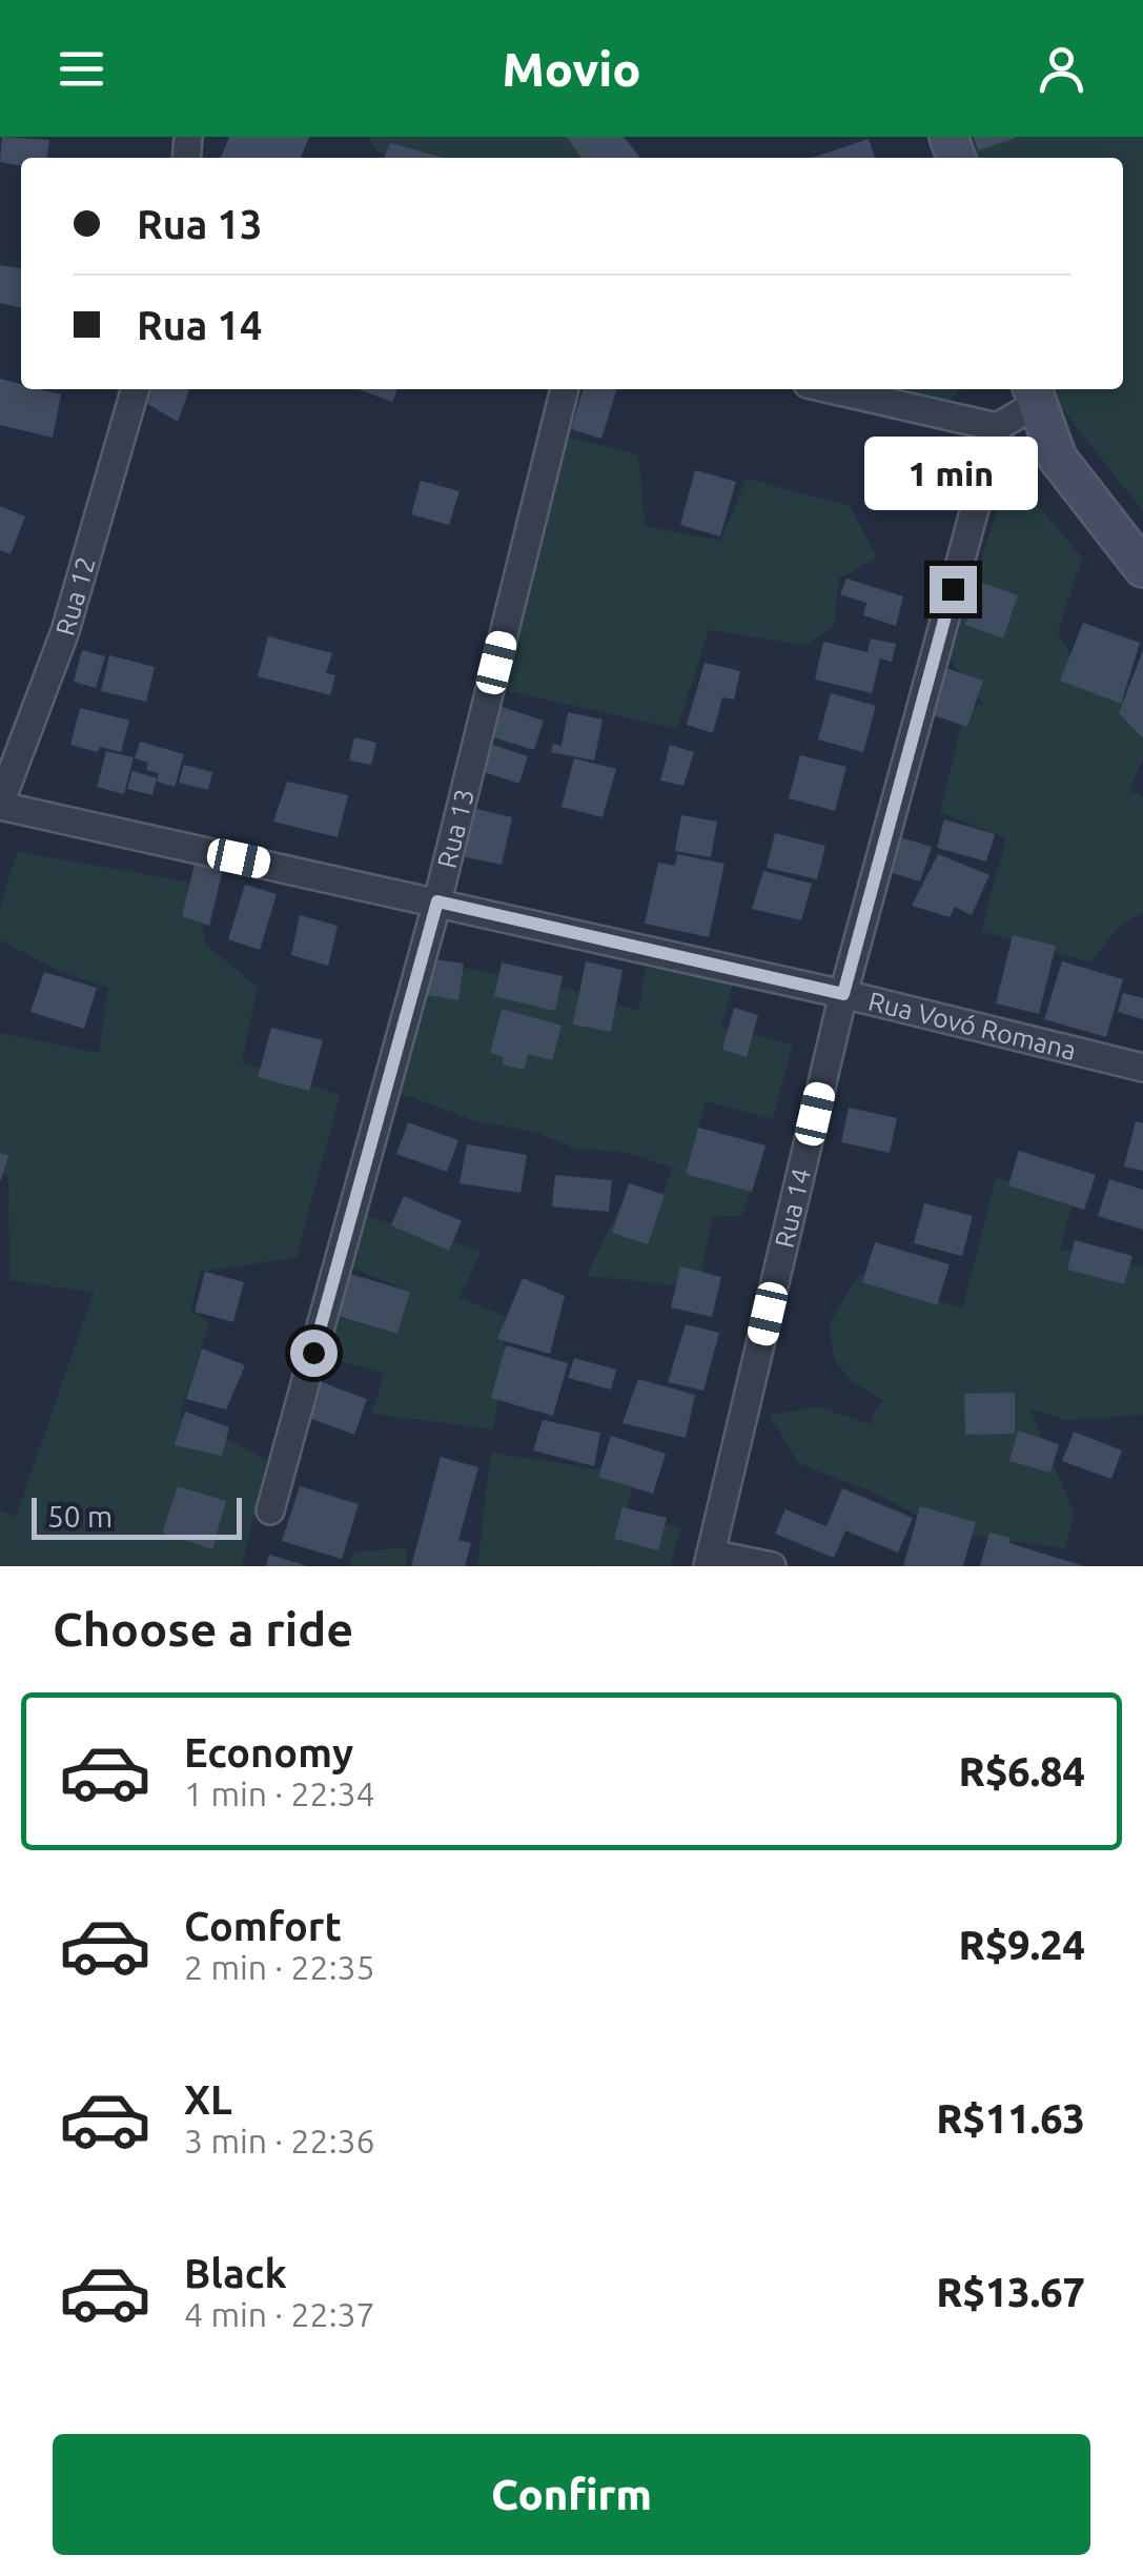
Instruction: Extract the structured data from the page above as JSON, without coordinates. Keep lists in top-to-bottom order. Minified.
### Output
{"streets":{"street":["Rua 12","Rua 13","Rua Vovó Romana","Rua 14"]},"crossings":[["Rua 12","Rua Vovó Romana"],["Rua 13","Rua Vovó Romana"],["Rua Vovó Romana","Rua 14"]],"scale_bar":"50 m","page":{"header":"Movio","banner":["Rua 13","Rua 14"],"bubble":"1 min","scale":"50 m","heading":"Choose a ride","list":[{"name":"Economy","note":"1 min · 22:34","value":"R$6.84"},{"name":"Comfort","note":"2 min · 22:35","value":"R$9.24"},{"name":"XL","note":"3 min · 22:36","value":"R$11.63"},{"name":"Black","note":"4 min · 22:37","value":"R$13.67"}],"buttons":"Confirm"}}
